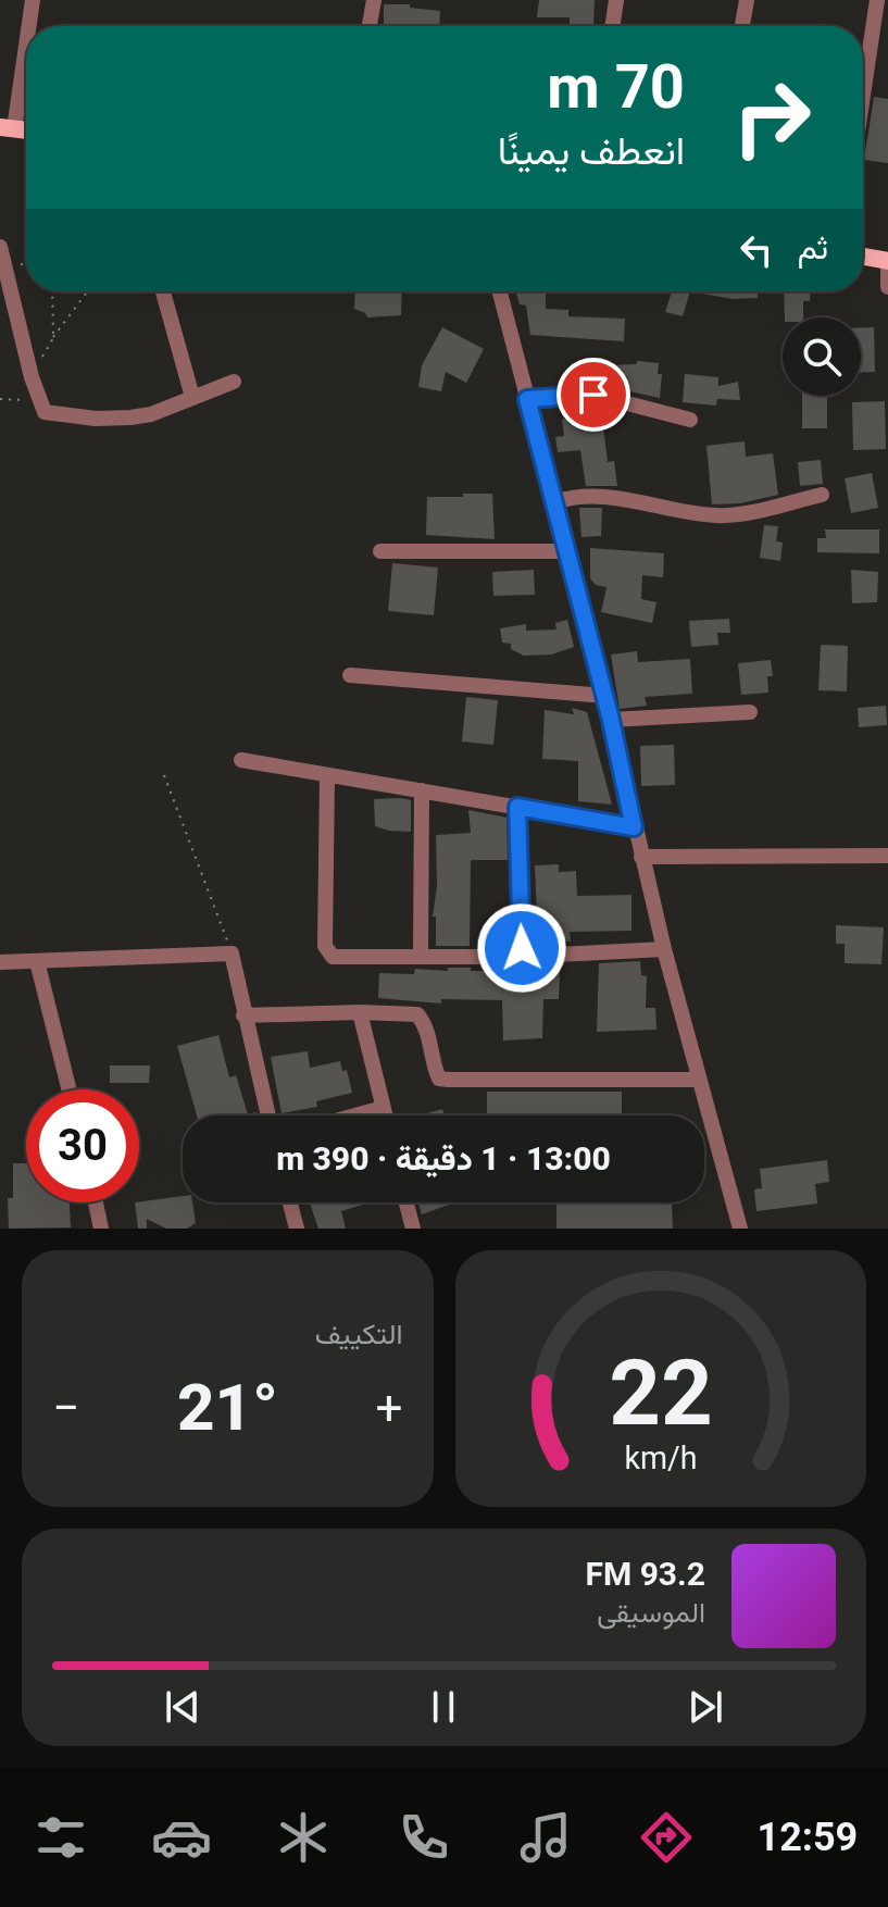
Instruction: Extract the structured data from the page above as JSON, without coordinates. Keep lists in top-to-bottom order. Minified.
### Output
{"page":{"turn":["70 m","انعطف يمينًا"],"then":"ثم","limit":"30","trip":"13:00 · 1 دقيقة · 390 m","tile":"التكييف","heat":["−","21°","+"],"song":["93.2 FM","الموسيقى"],"tabs":"12:59","gauge":["22","km/h"]}}
